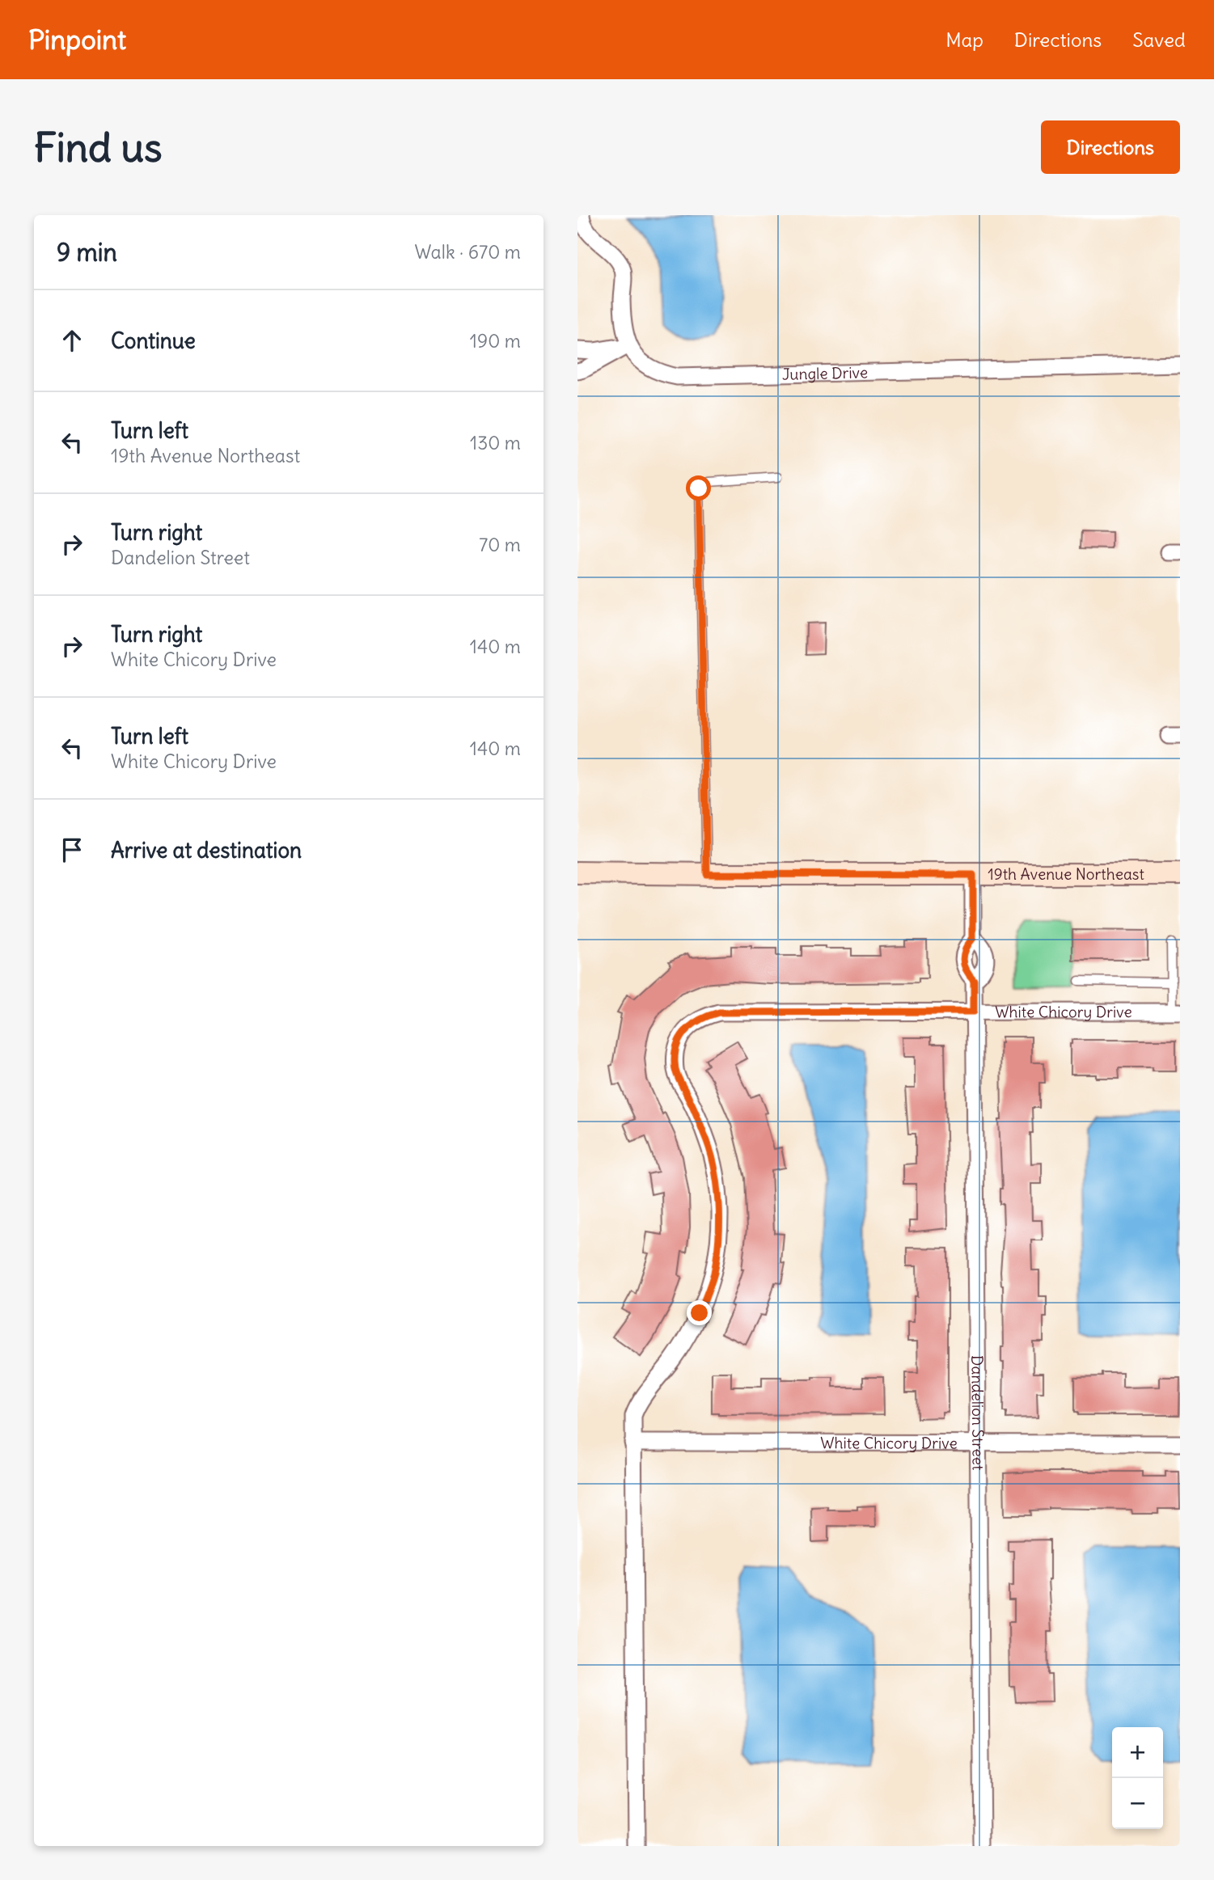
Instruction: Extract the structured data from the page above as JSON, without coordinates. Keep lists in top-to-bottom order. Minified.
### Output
{"streets":{"street":["Jungle Drive","19th Avenue Northeast","White Chicory Drive","Dandelion Street"]},"crossings":[["19th Avenue Northeast","Dandelion Street"],["White Chicory Drive","Dandelion Street"]],"page":{"header":"Pinpoint","nav":["Map","Directions","Saved"],"buttons":"Directions","title":"Find us","heading":["9 min","Walk · 670 m"],"list":[["Continue","190 m"],["Turn left","19th Avenue Northeast","130 m"],["Turn right","Dandelion Street","70 m"],["Turn right","White Chicory Drive","140 m"],["Turn left","White Chicory Drive","140 m"],"Arrive at destination"],"map_buttons":["+","−"]}}
